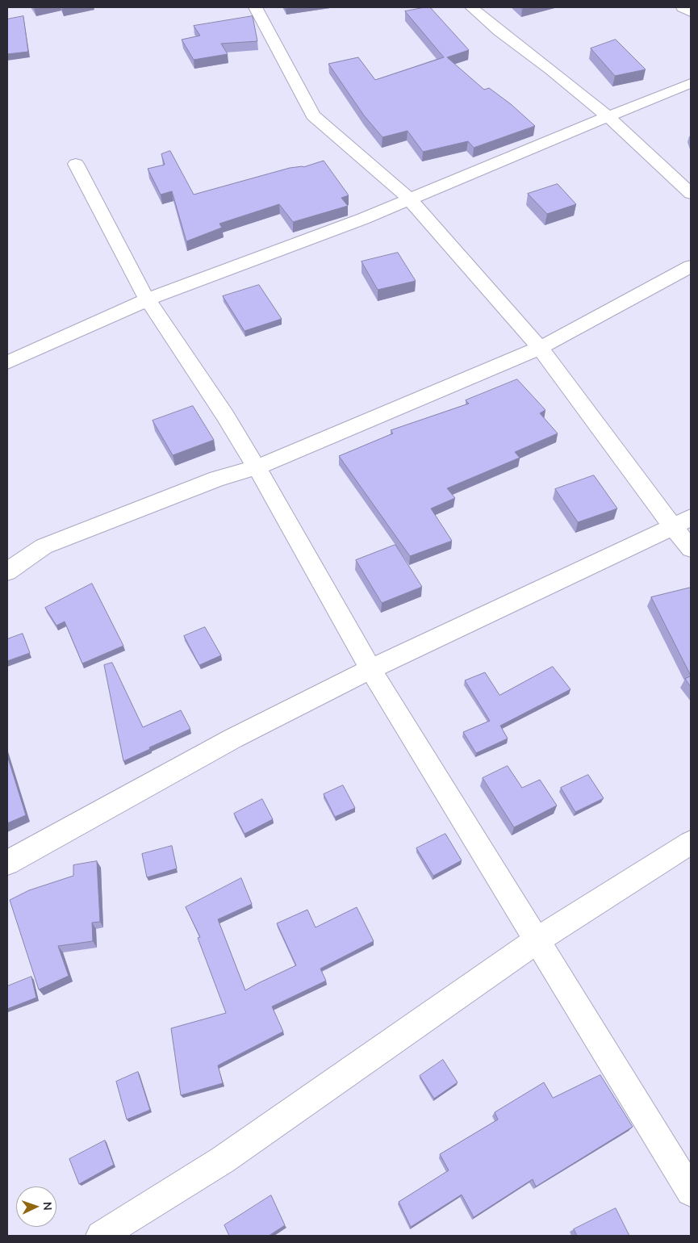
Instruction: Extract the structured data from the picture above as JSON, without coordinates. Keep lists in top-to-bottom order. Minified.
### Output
{"north":"right"}
